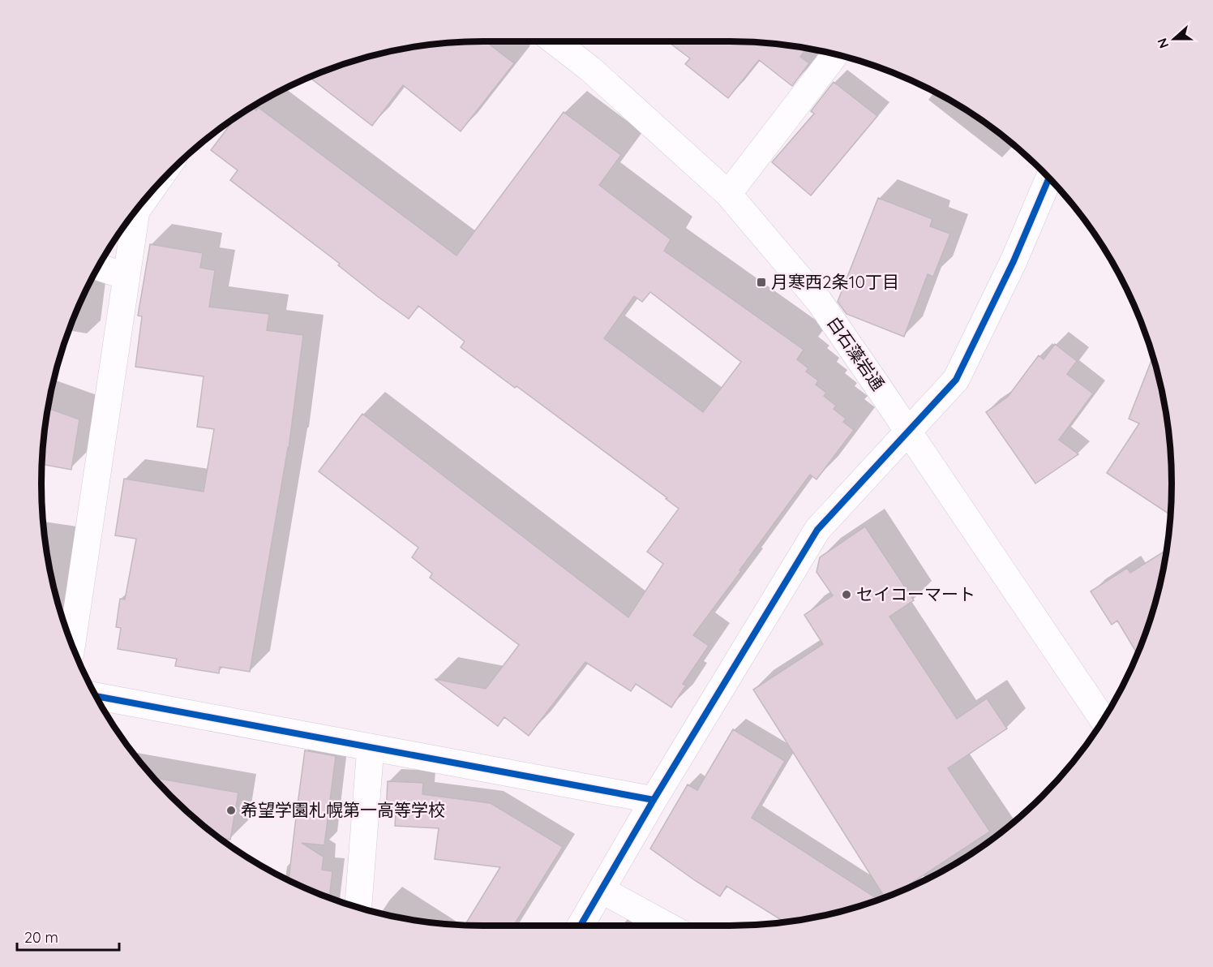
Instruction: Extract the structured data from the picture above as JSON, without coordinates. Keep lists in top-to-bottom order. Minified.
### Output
{"streets":{"street":["白石藻岩通"]},"places":{"transit":["月寒西2条10丁目"],"other":["セイコーマート","希望学園札幌第一高等学校"]},"scale_bar":"20 m","north":"left"}
